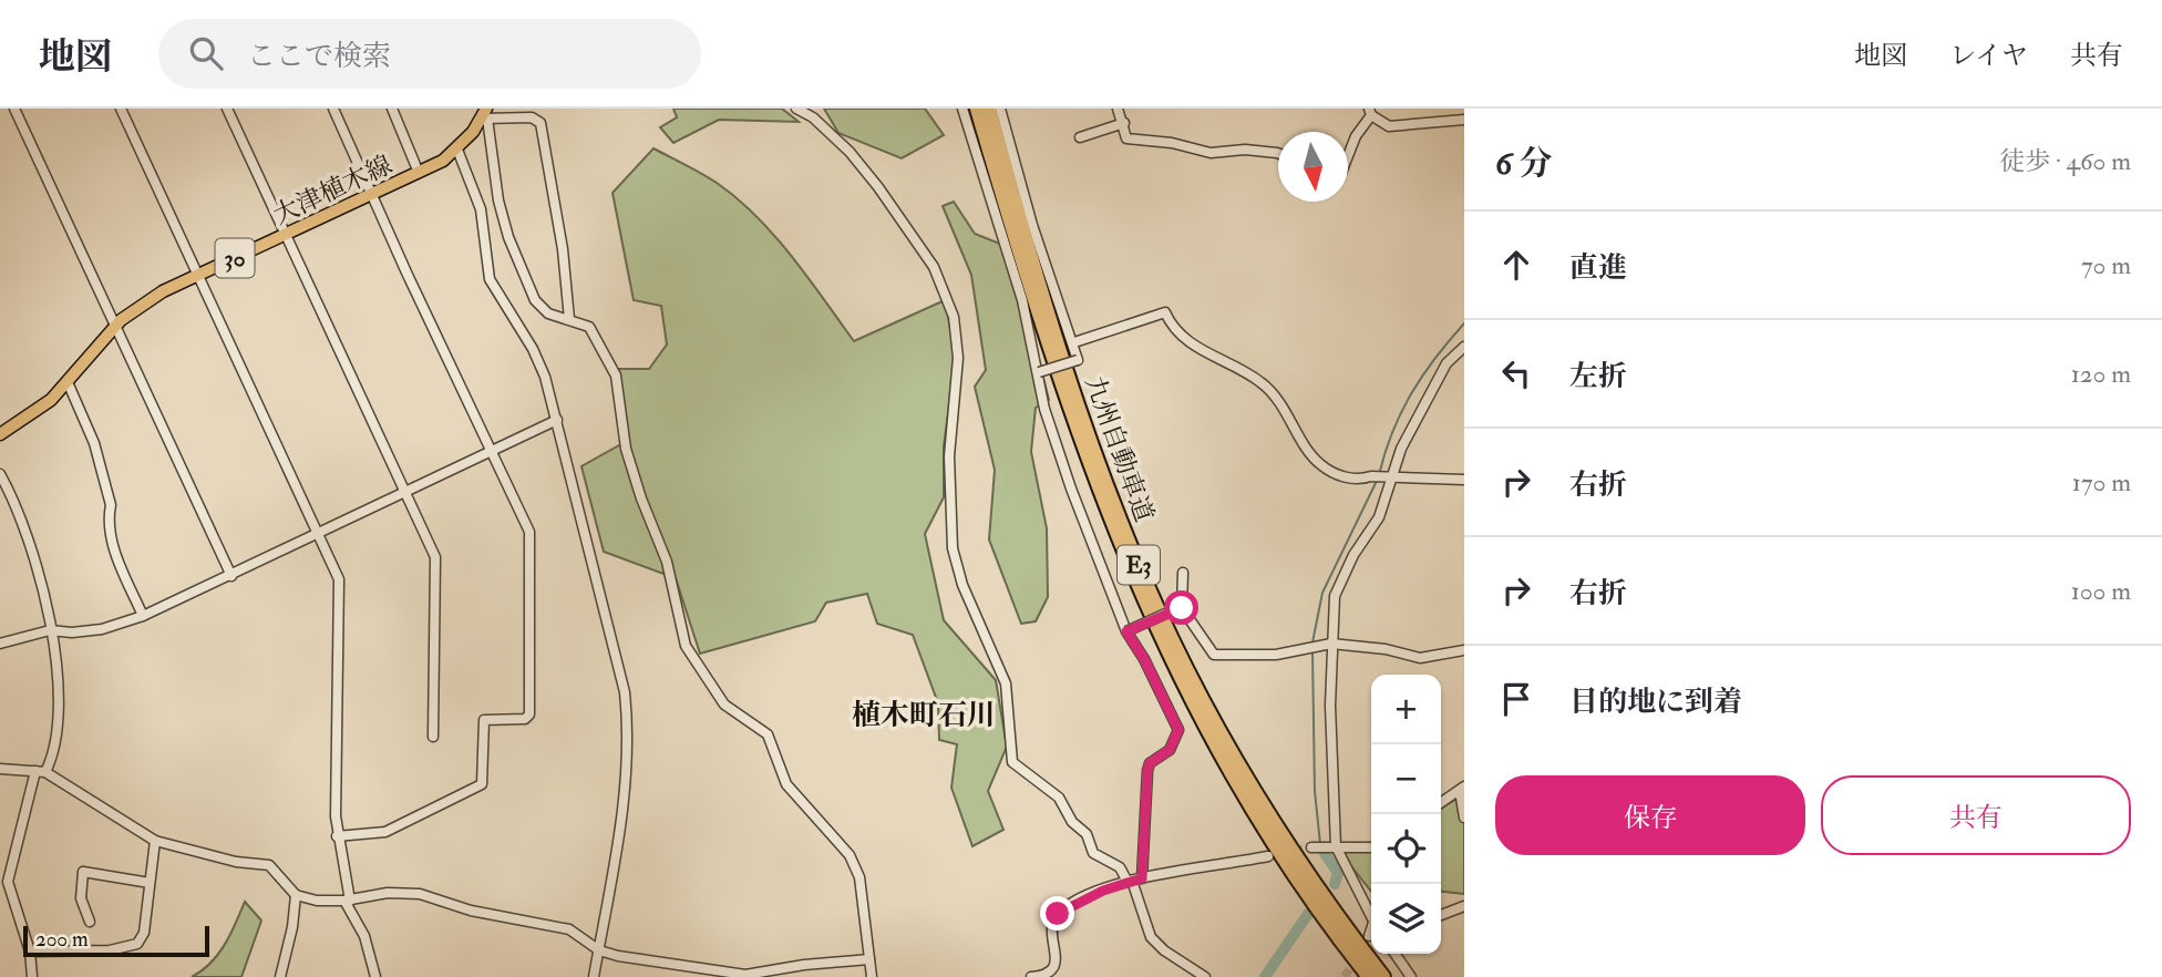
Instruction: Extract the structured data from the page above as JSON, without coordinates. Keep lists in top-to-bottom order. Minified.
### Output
{"streets":{"highway":["九州自動車道","E3"],"main road":["大津植木線","30"]},"districts":["植木町石川"],"scale_bar":"200 m","north":"bottom","page":{"header":"地図","search":"ここで検索","nav":["地図","レイヤ","共有"],"heading":["6 分","徒歩 · 460 m"],"list":[["直進","70 m"],["左折","120 m"],["右折","170 m"],["右折","100 m"],"目的地に到着"],"map_buttons":["+","−"],"buttons":["保存","共有"],"scale":"200 m"}}
